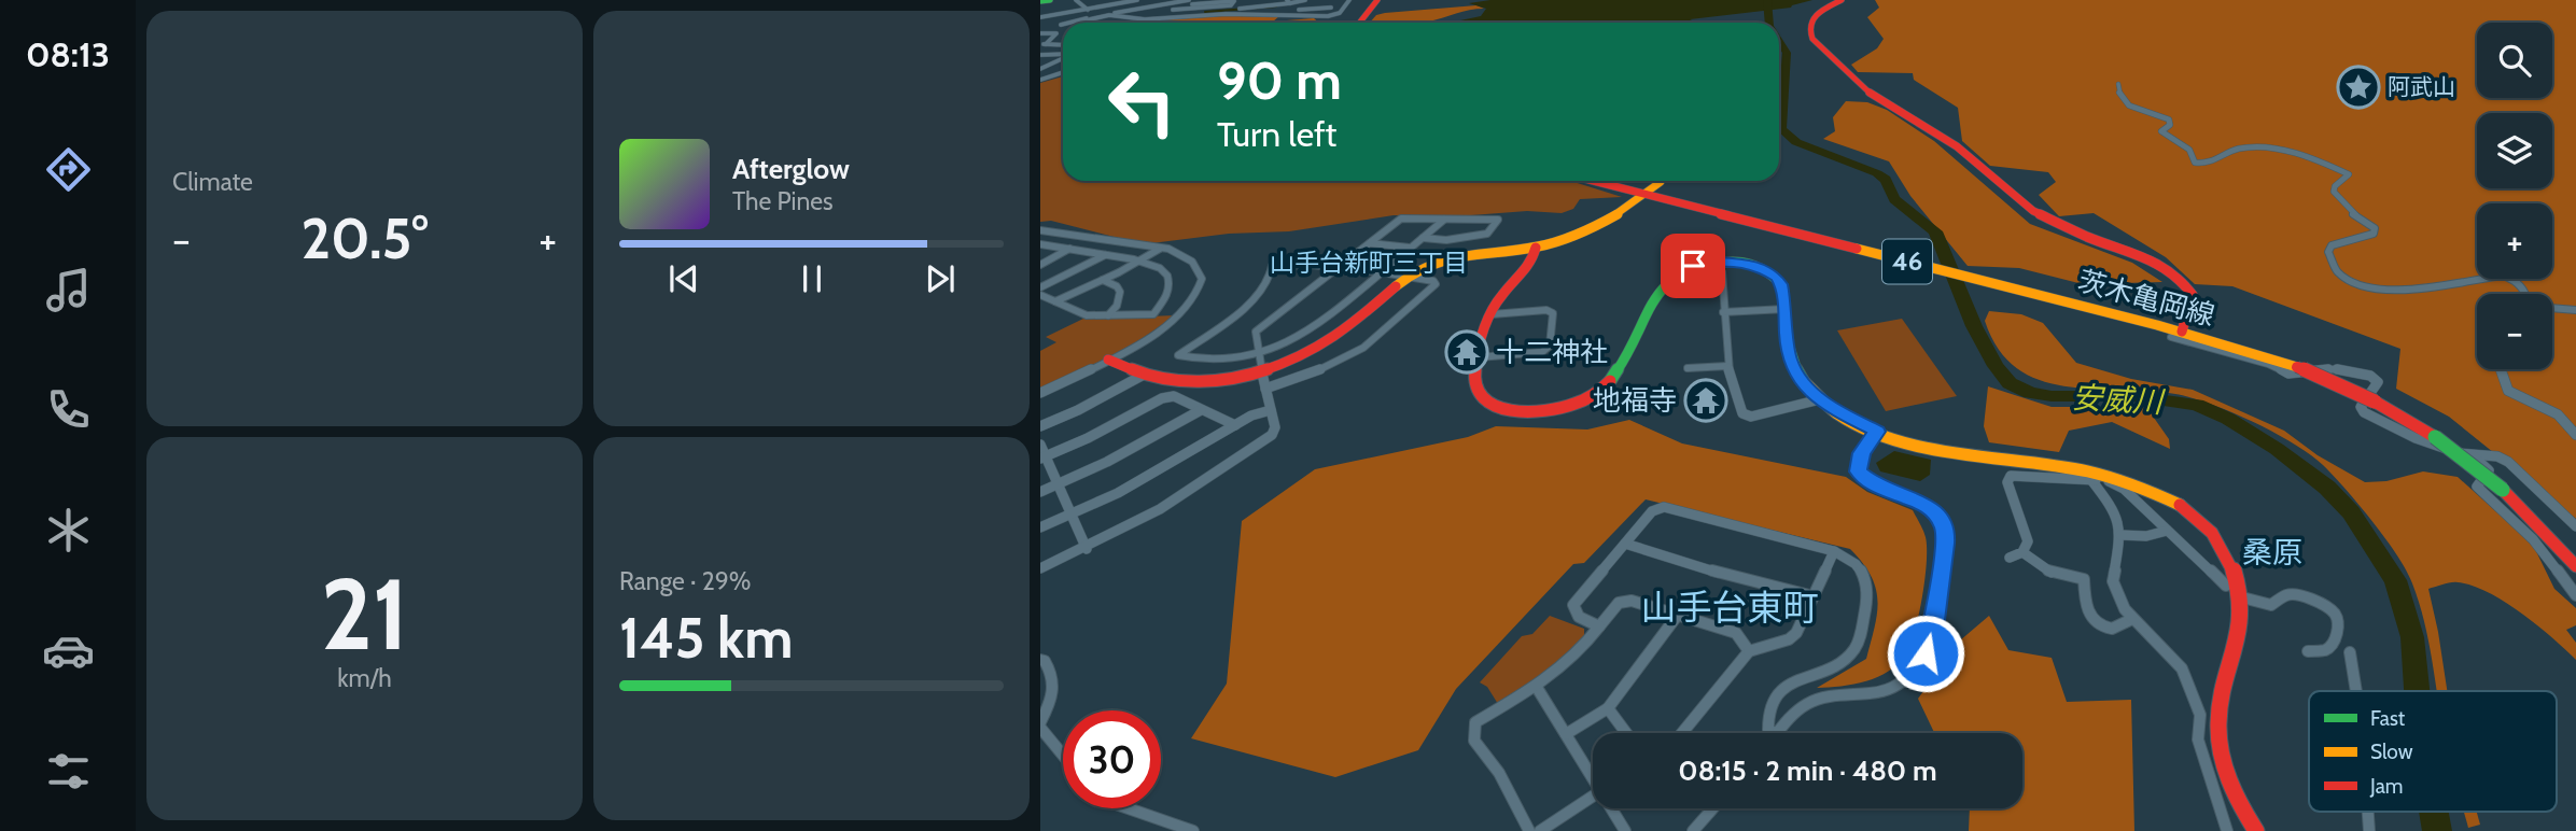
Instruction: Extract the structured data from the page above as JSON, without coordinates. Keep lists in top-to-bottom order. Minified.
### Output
{"streets":{"street":["46","茨木亀岡線"]},"districts":["山手台新町三丁目","桑原","山手台東町"],"water":["安威川"],"places":{"place":["阿武山"],"temple":["十二神社","地福寺"]},"legend":["Fast","Slow","Jam"],"page":{"tabs":"08:13","tile":["Climate",["21","km/h"],["Range · 29%","145 km"]],"map_buttons":["+","−"],"turn":["90 m","Turn left"],"song":["Afterglow","The Pines"],"heat":["−","20.5°","+"],"limit":"30","trip":"08:15 · 2 min · 480 m"}}
